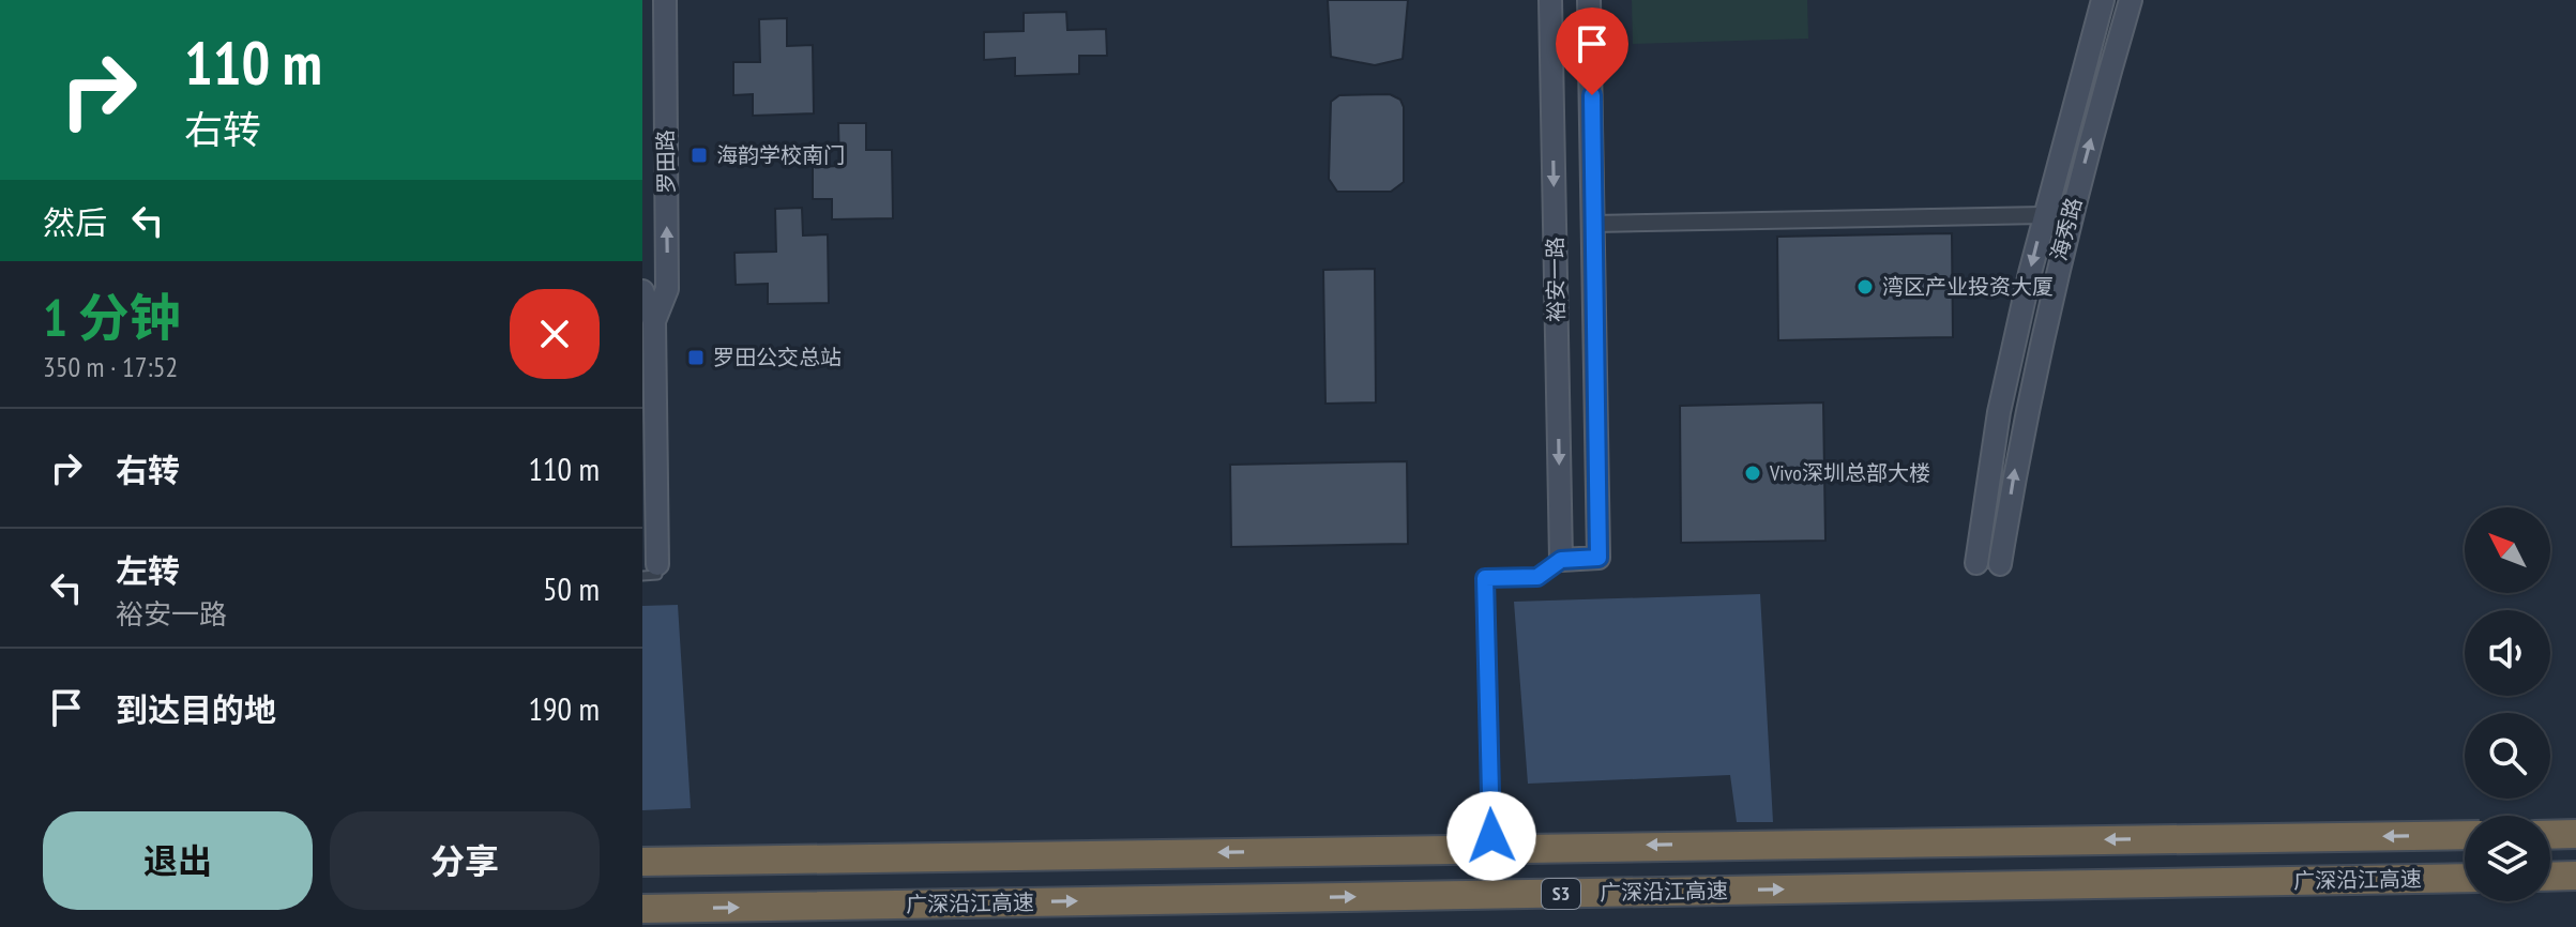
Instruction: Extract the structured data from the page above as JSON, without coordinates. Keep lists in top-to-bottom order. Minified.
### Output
{"streets":{"highway":["广深沿江高速","S3"],"main road":["罗田路","海秀路","裕安一路"]},"one_way":["罗田路"],"places":{"transit":["海韵学校南门","罗田公交总站"],"other":["湾区产业投资大厦","Vivo深圳总部大楼"]},"north":"top left","page":{"turn":["110 m","右转"],"then":"然后","heading":["1 分钟","350 m · 17:52"],"list":[{"name":"右转","value":"110 m"},{"name":"左转","note":"裕安一路","value":"50 m"},{"name":"到达目的地","value":"190 m"}],"buttons":["退出","分享"]}}
